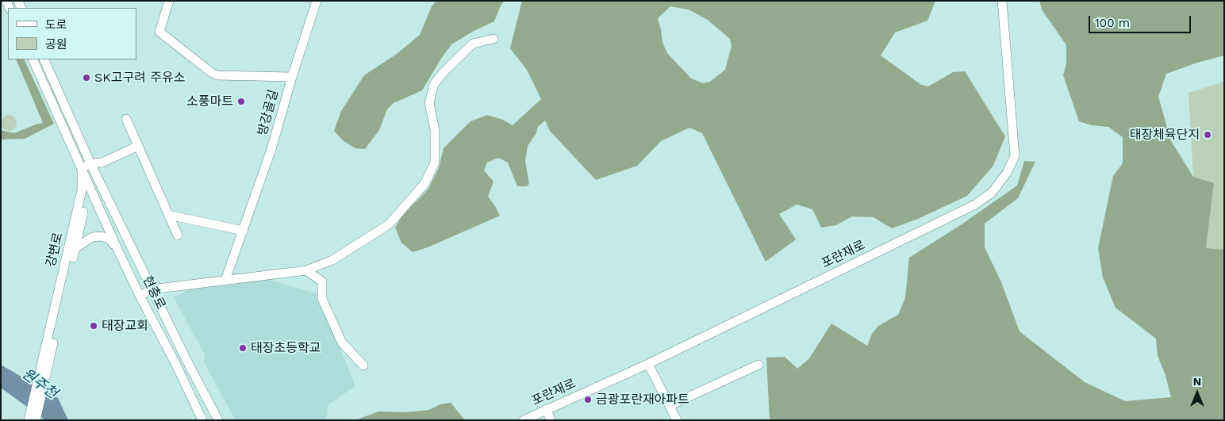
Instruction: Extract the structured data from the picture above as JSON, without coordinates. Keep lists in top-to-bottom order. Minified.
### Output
{"streets":{"street":["방강골길","강변로","포란재로","현충로"]},"crossings":[["방강골길","현충로"],["강변로","현충로"]],"water":["원주천"],"places":["SK고구려 주유소","소풍마트","태장체육단지","태장교회","태장초등학교","금광포란재아파트"],"legend":["도로","공원"],"scale_bar":"100 m","north":"top"}
